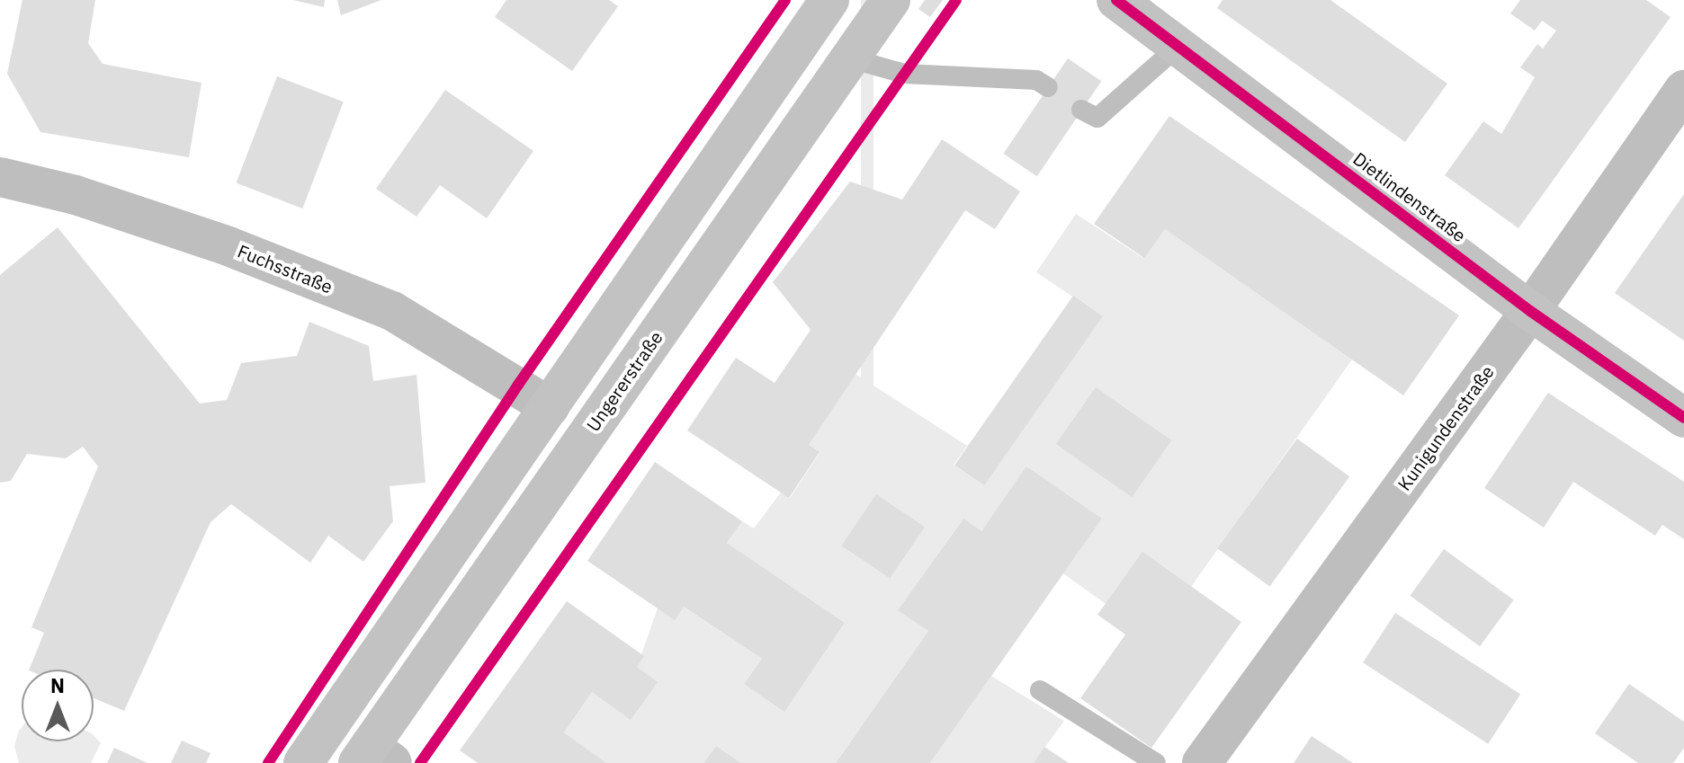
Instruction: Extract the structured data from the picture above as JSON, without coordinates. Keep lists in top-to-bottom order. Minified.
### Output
{"streets":{"main road":["Dietlindenstraße","Ungererstraße"],"street":["Fuchsstraße","Kunigundenstraße"]},"crossings":[["Dietlindenstraße","Kunigundenstraße"]],"north":"top"}
